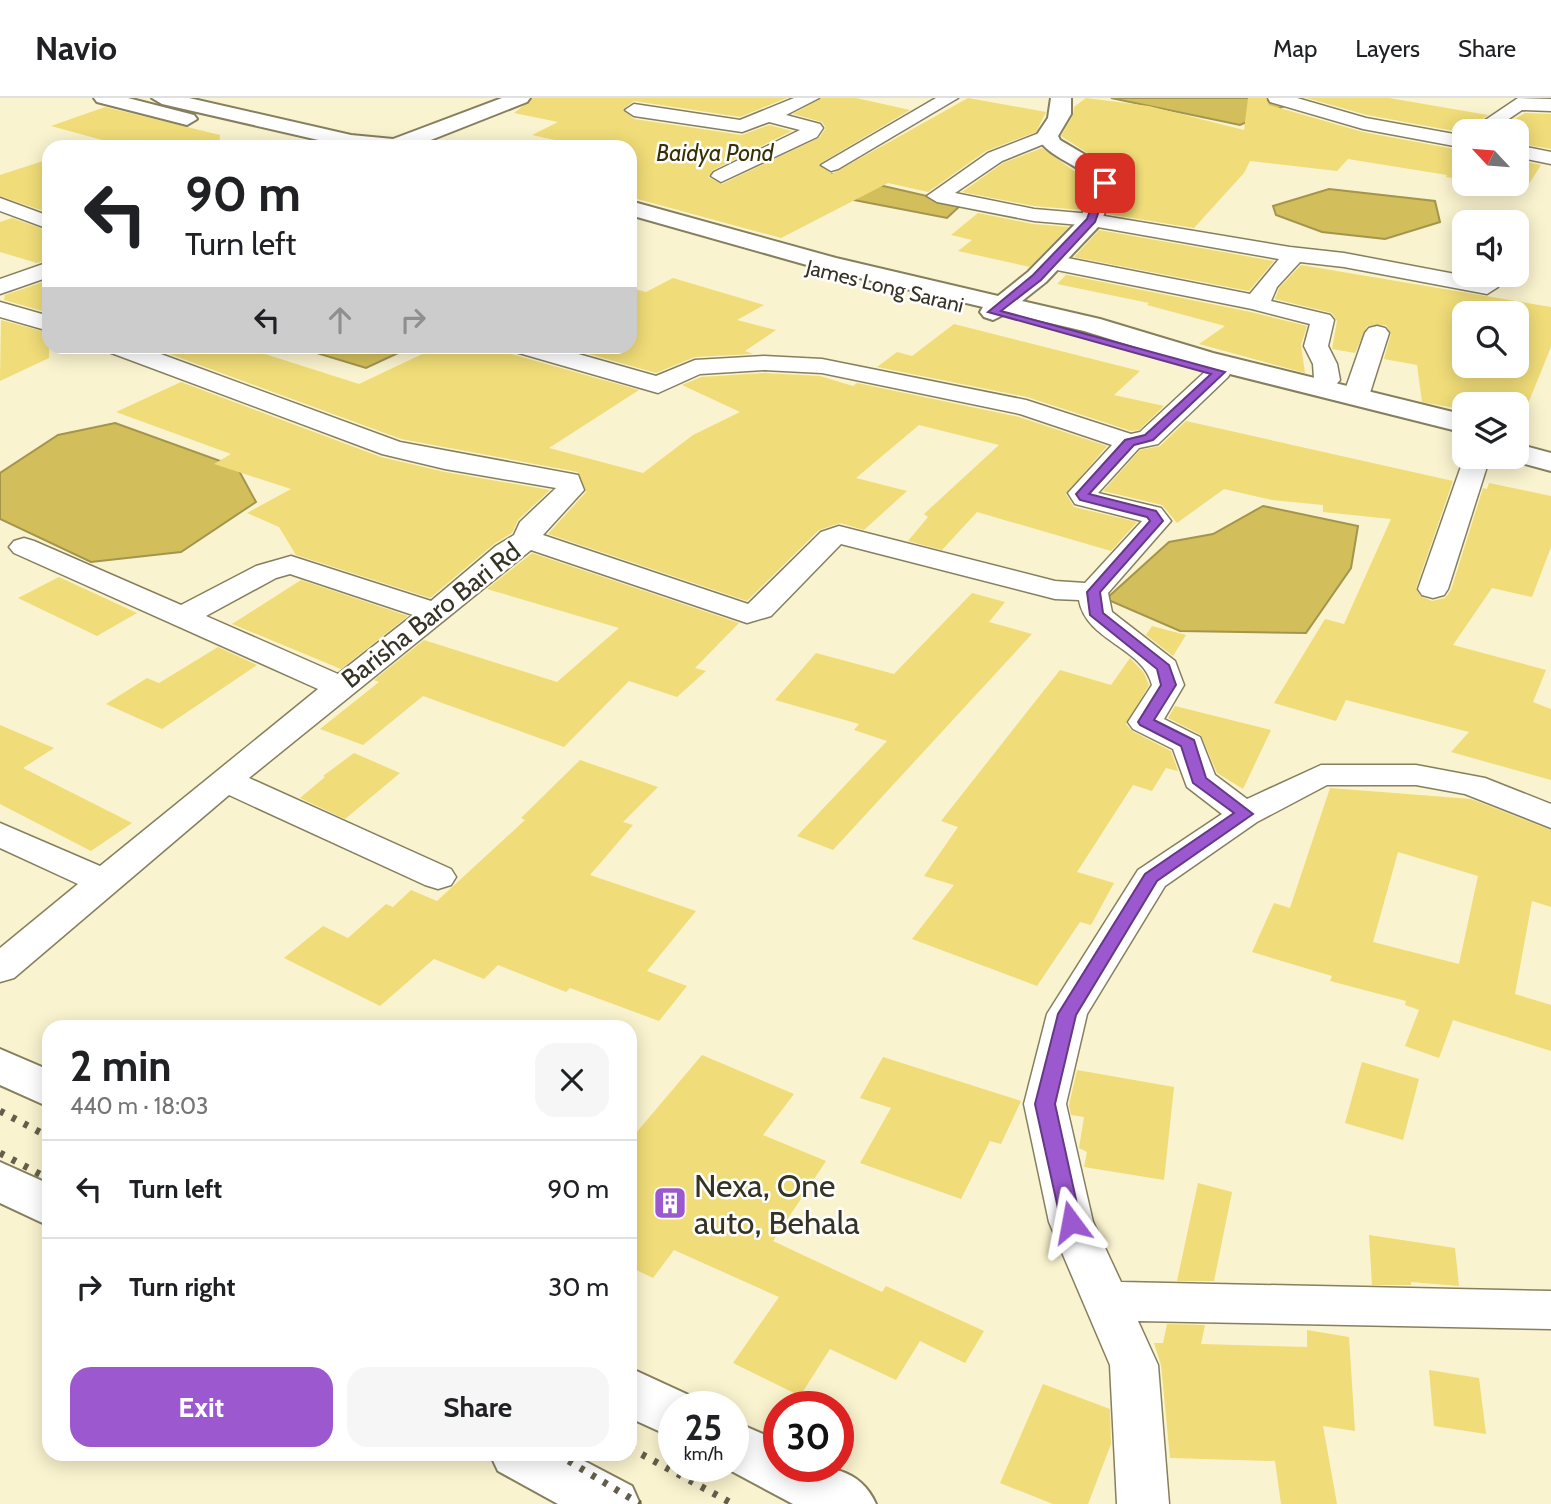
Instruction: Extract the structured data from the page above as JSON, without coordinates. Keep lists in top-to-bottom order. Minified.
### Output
{"streets":{"main road":["James Long Sarani"],"street":["Barisha Baro Bari Rd"]},"water":["Baidya Pond"],"places":{"building":["Nexa, One auto, Behala"]},"north":"top left","page":{"header":"Navio","nav":["Map","Layers","Share"],"turn":["90 m","Turn left"],"heading":["2 min","440 m · 18:03"],"list":[{"name":"Turn left","value":"90 m"},{"name":"Turn right","value":"30 m"}],"buttons":["Exit","Share"],"speed":"25 km/h","limit":"30"}}
